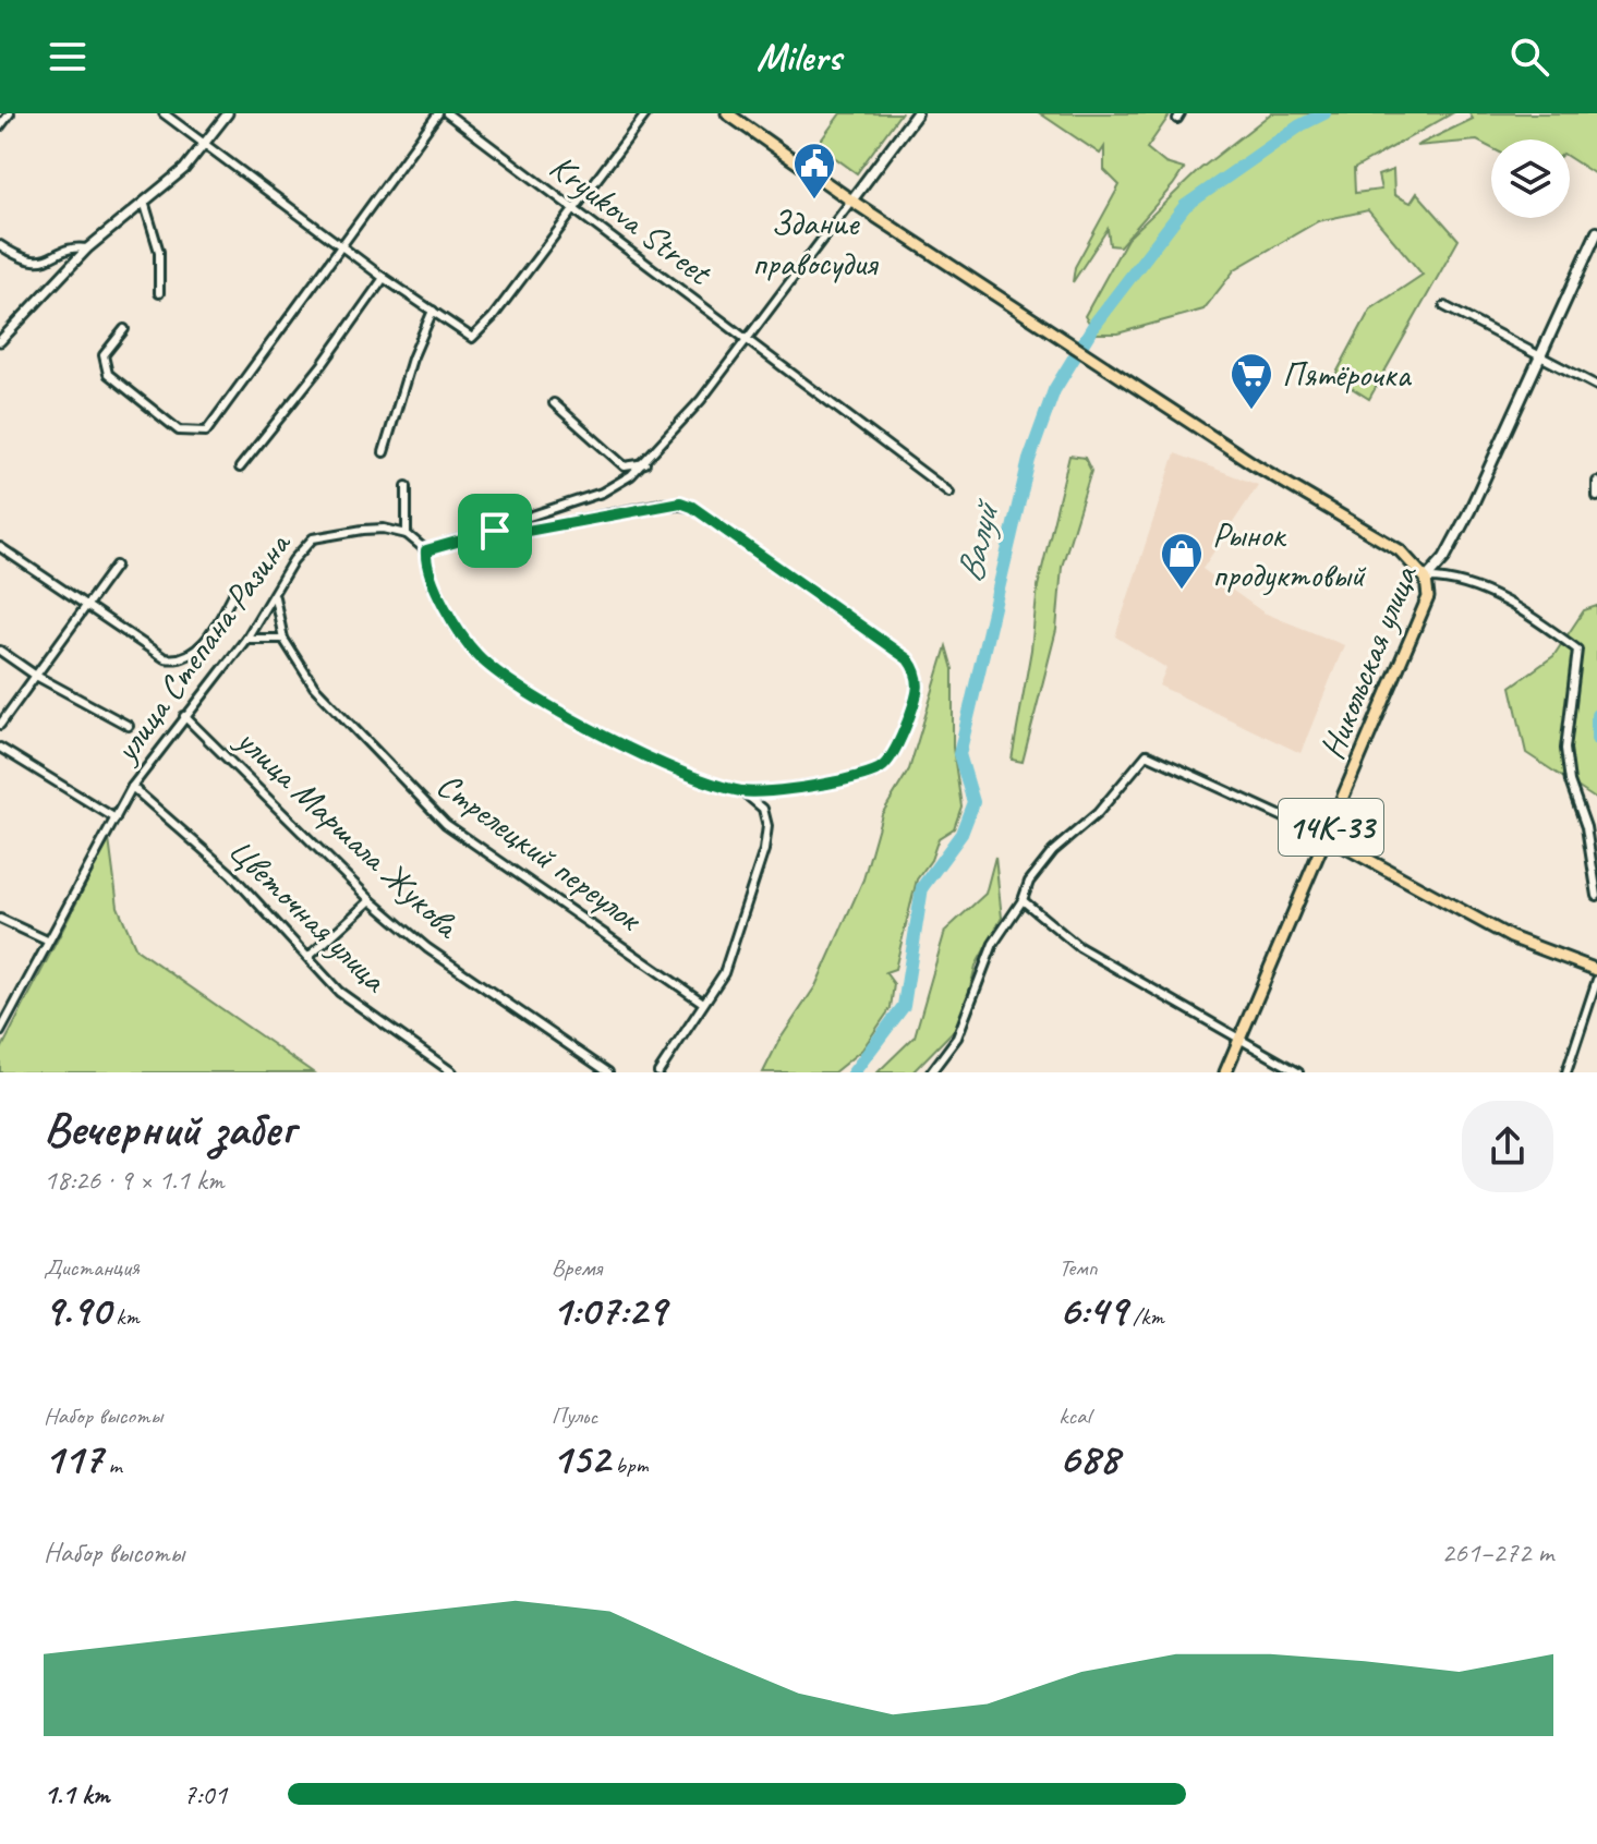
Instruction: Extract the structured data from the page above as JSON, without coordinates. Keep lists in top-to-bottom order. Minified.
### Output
{"streets":{"main road":["Никольская улица","14К-33"],"street":["Kryukova Street","улица Степана Разина","улица Маршала Жукова","Стрелецкий переулок","Цветочная улица"]},"crossings":[["улица Степана Разина","улица Маршала Жукова"],["улица Степана Разина","Стрелецкий переулок"],["улица Степана Разина","Цветочная улица"]],"water":["Валуй"],"places":{"public building":["Здание правосудия"],"supermarket":["Пятёрочка"],"shop":["Рынок продуктовый"]},"page":{"header":"Milers","heading":["Вечерний забег","18:26 · 9 × 1.1 km"],"stats":[["Дистанция","9.90 km"],["Время","1:07:29"],["Темп","6:49 /km"],["Набор высоты","117 m"],["Пульс","152 bpm"],["kcal","688"]],"chart":["Набор высоты","261–272 m"],"list":[{"name":"1.1 km","note":"7:01"}]}}
